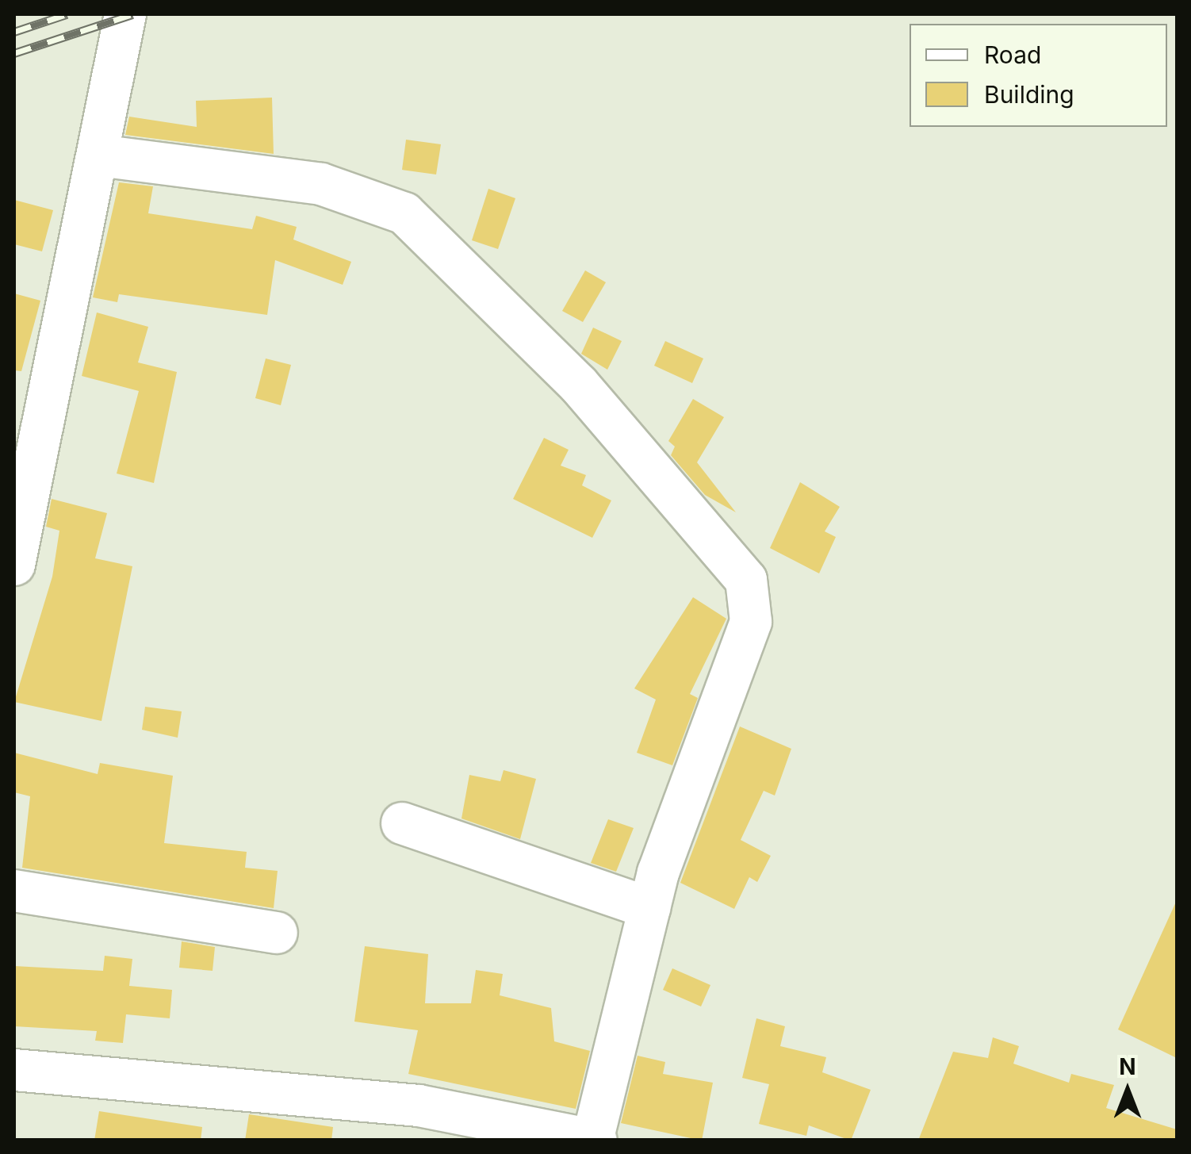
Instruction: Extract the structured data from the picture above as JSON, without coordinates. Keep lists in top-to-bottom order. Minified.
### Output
{"legend":["Road","Building"],"north":"top"}
